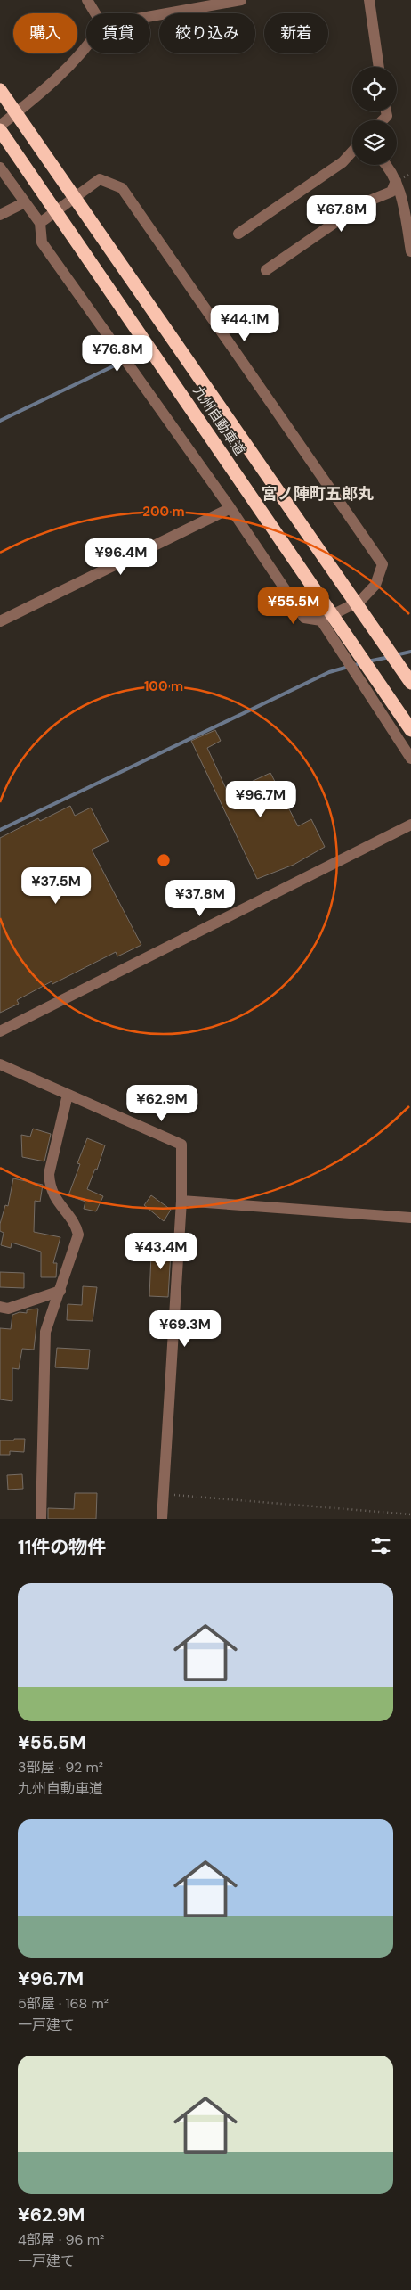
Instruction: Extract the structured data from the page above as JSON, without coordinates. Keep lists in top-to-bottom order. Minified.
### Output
{"streets":{"highway":["九州自動車道"]},"districts":["宮ノ陣町五郎丸"],"page":{"chip":["購入","賃貸","絞り込み","新着"],"price":["¥67.8M","¥44.1M","¥76.8M","¥96.4M","¥55.5M","¥96.7M","¥37.5M","¥37.8M","¥62.9M","¥43.4M","¥69.3M"],"heading":"11件の物件","list":[{"name":"¥55.5M","note":"3部屋 · 92 m² · 九州自動車道"},{"name":"¥96.7M","note":"5部屋 · 168 m² · 一戸建て"},{"name":"¥62.9M","note":"4部屋 · 96 m² · 一戸建て"}]},"rings":["200 m","100 m"]}
